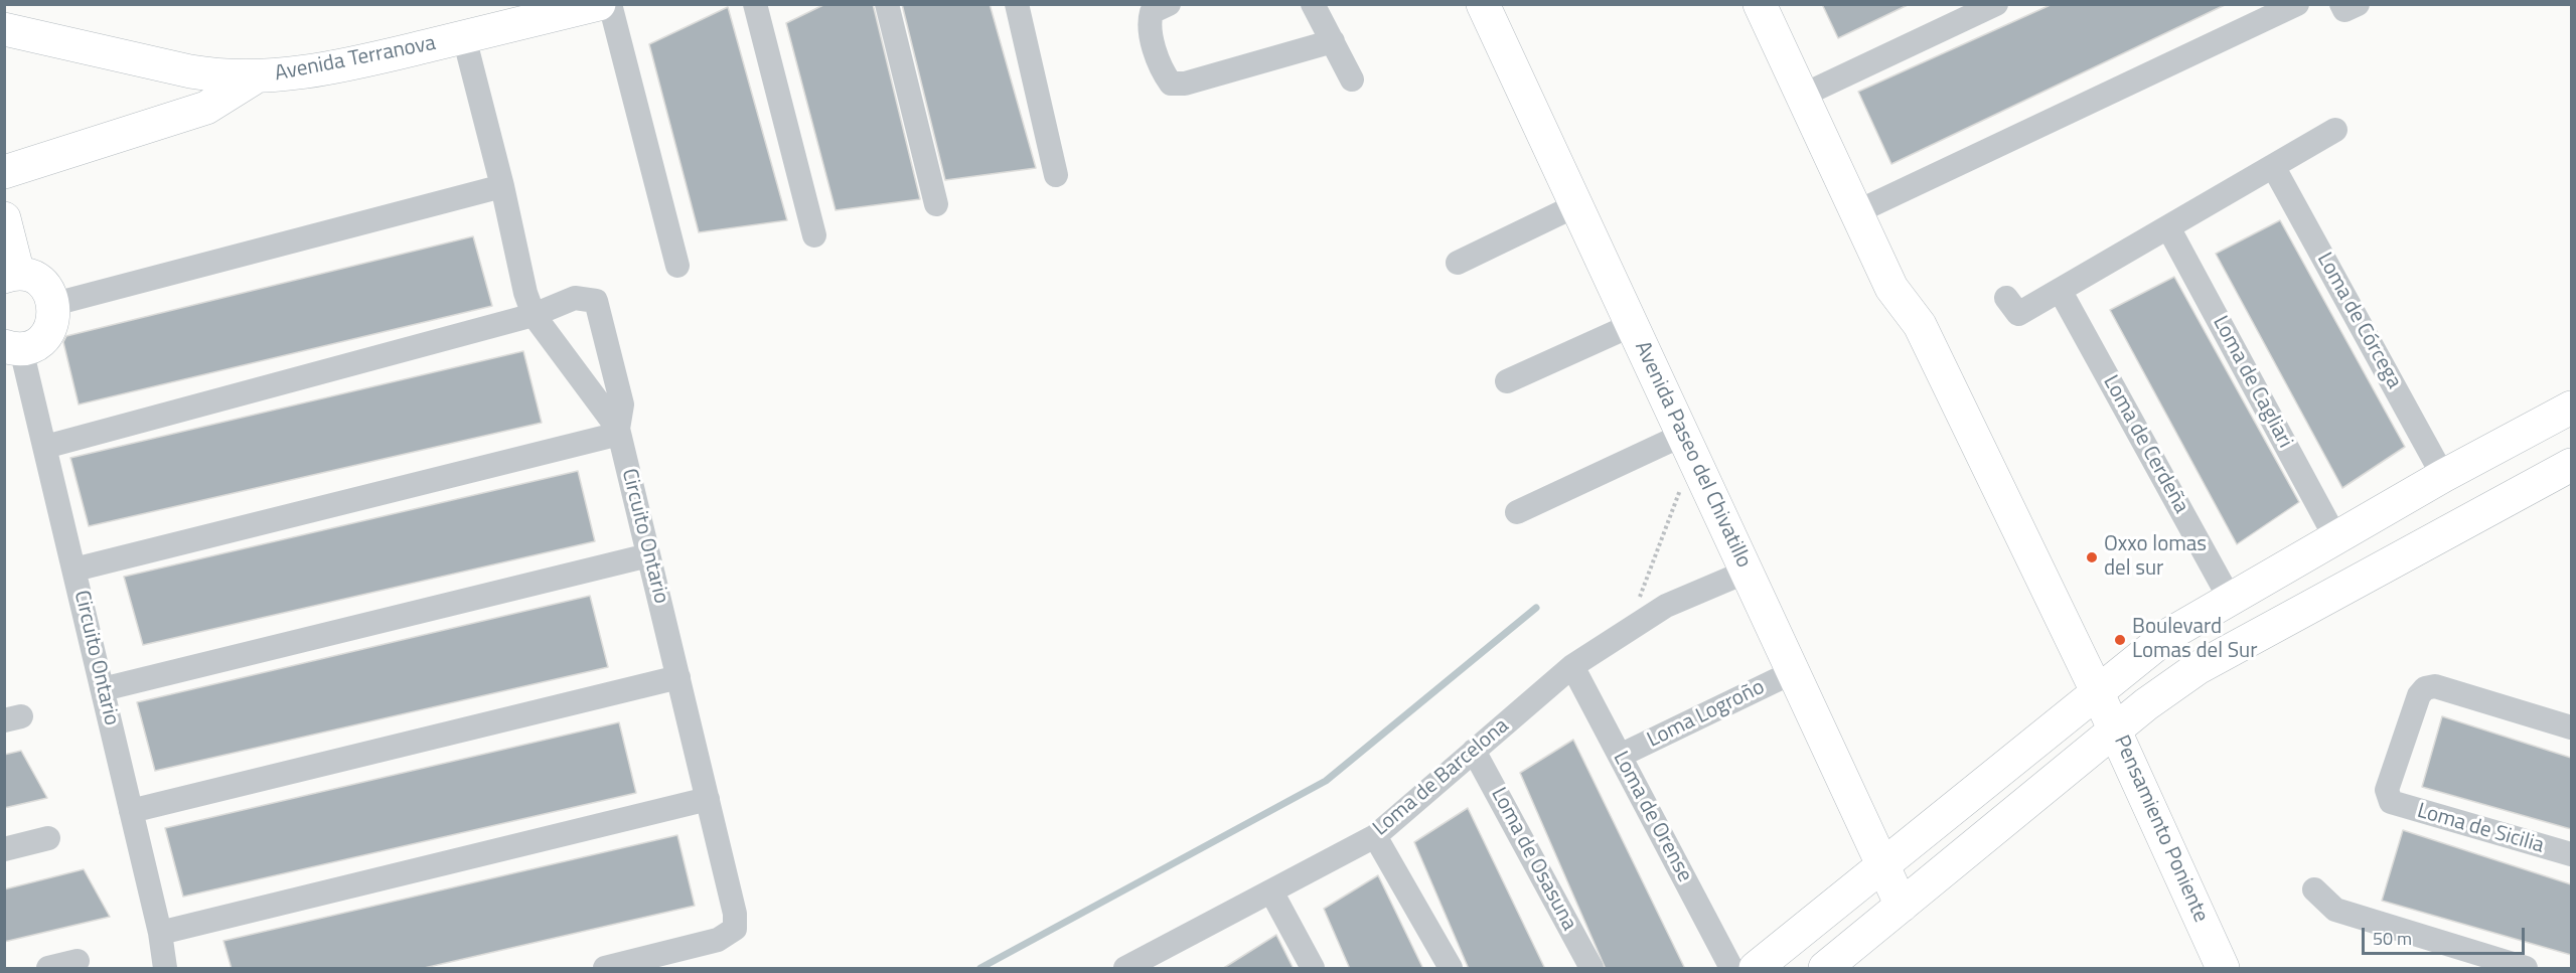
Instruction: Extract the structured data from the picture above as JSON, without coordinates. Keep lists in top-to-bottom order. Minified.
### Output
{"streets":{"street":["Avenida Terranova","Loma de Córcega","Loma de Cagliari","Loma de Cerdeña","Avenida Paseo del Chivatillo","Circuito Ontario","Loma Logroño","Loma de Barcelona","Loma de Orense","Pensamiento Poniente","Loma de Sicilia","Loma de Osasuna"]},"crossings":[["Avenida Terranova","Circuito Ontario"],["Avenida Paseo del Chivatillo","Loma Logroño"],["Avenida Paseo del Chivatillo","Loma de Barcelona"],["Loma Logroño","Loma de Orense"],["Loma de Barcelona","Loma de Orense"],["Loma de Barcelona","Loma de Osasuna"]],"places":["Oxxo lomas del sur","Boulevard Lomas del Sur"],"scale_bar":"50 m"}
